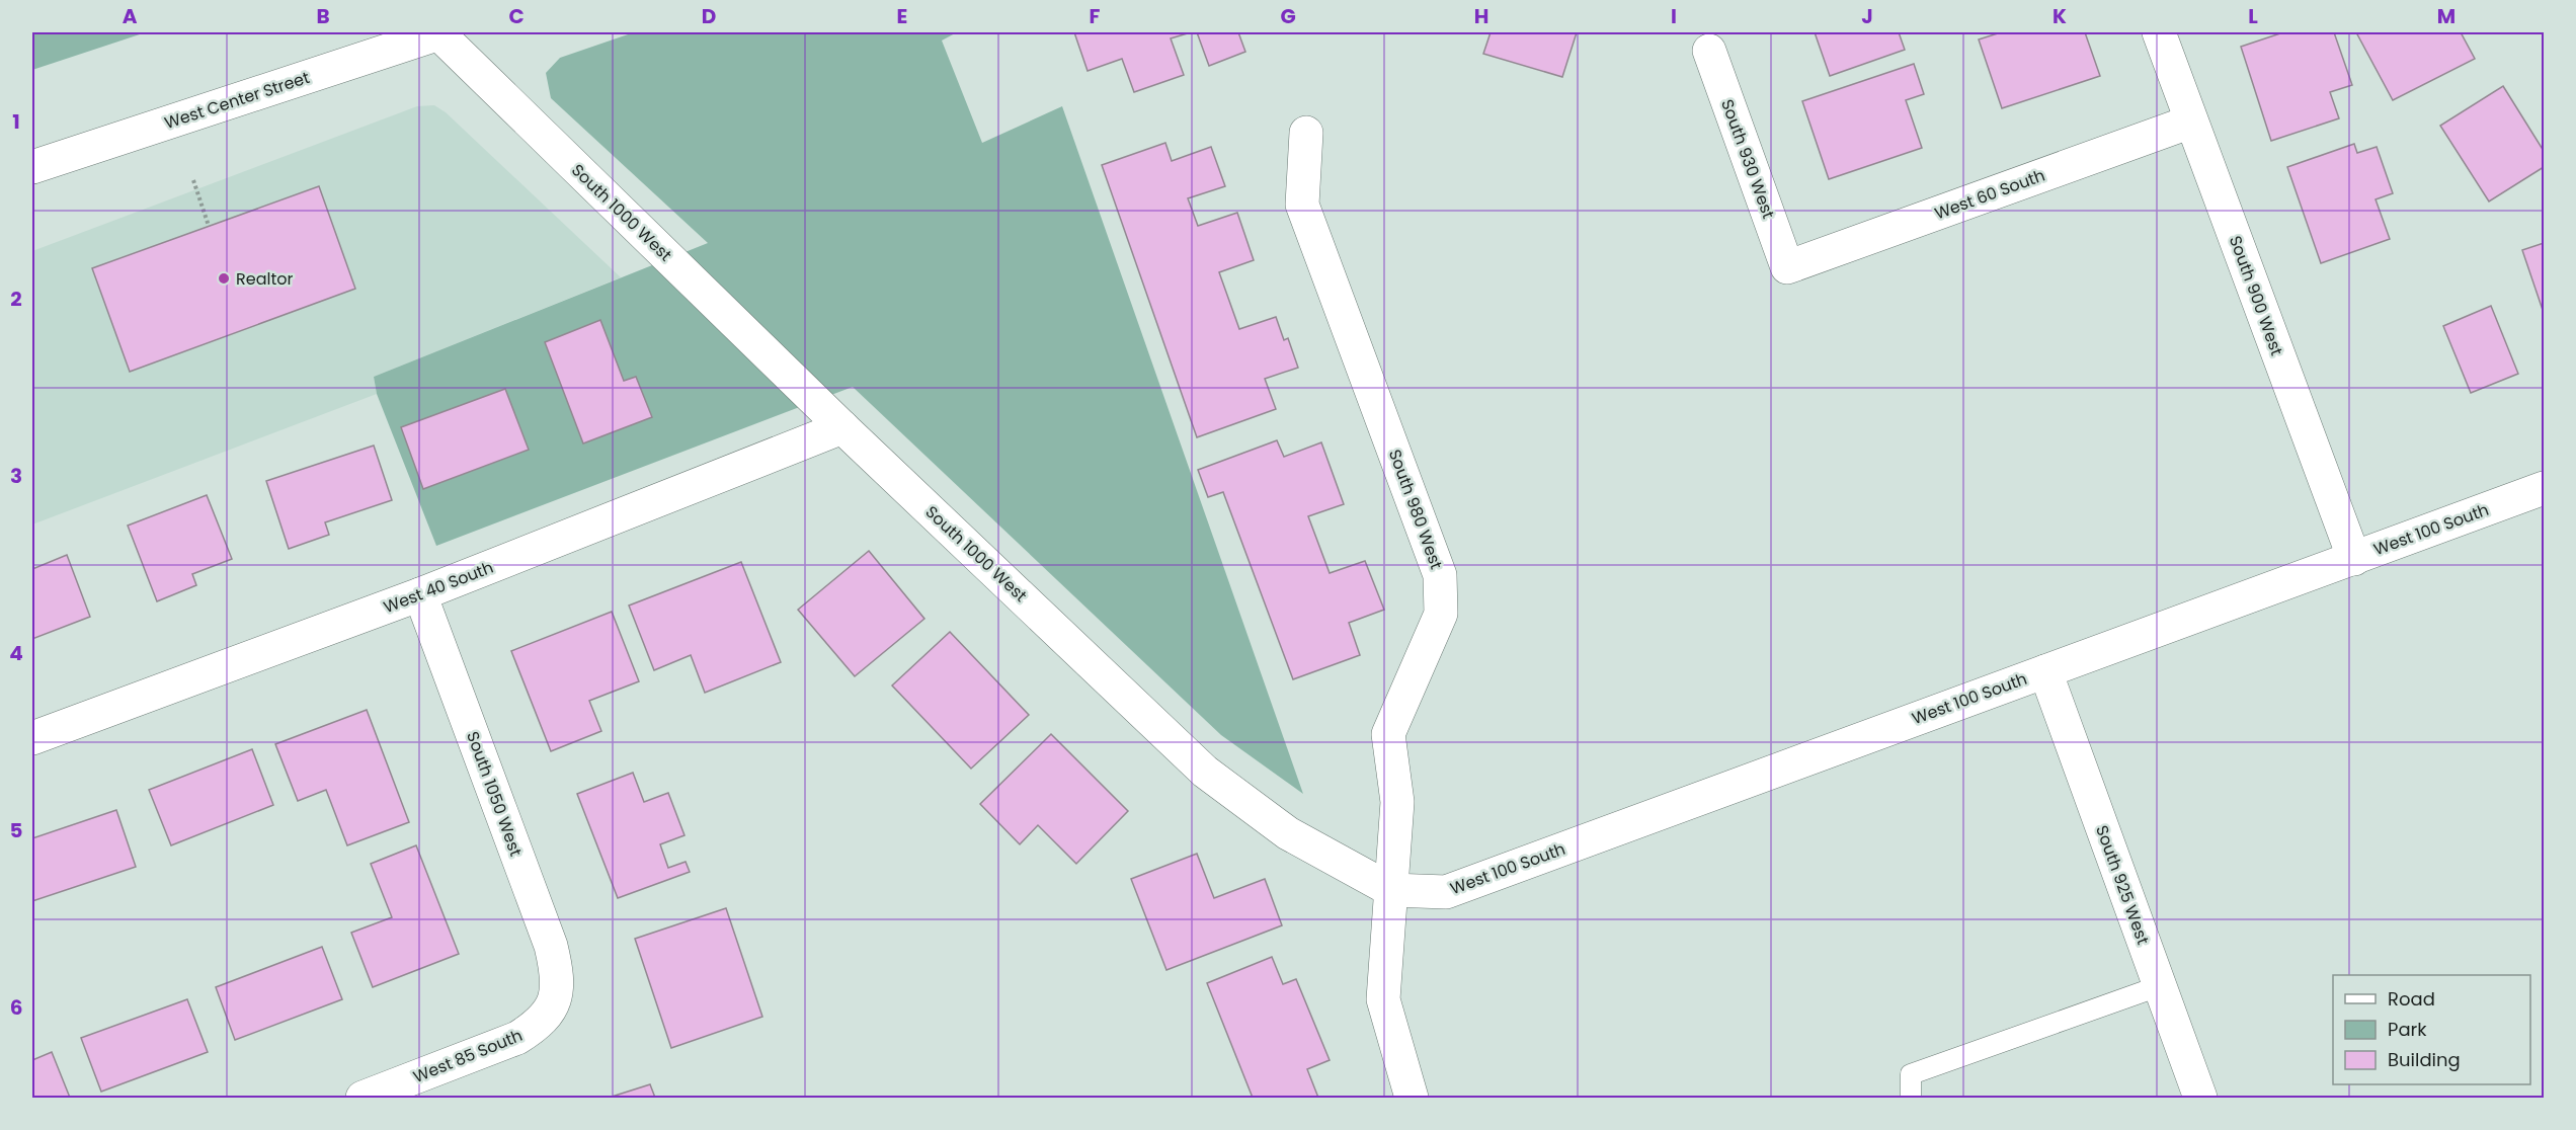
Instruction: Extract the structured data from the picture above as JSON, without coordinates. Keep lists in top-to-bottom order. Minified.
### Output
{"streets":{"street":["West Center Street","South 930 West","West 60 South","South 1000 West","South 900 West","South 980 West","West 100 South","West 40 South","South 1050 West","South 925 West","West 85 South"]},"crossings":[["West Center Street","South 1000 West"],["South 930 West","West 60 South"],["West 60 South","South 900 West"],["South 1000 West","South 980 West"],["South 1000 West","West 100 South"],["South 1000 West","West 40 South"],["South 900 West","West 100 South"],["South 980 West","West 100 South"],["West 100 South","South 925 West"],["West 40 South","South 1050 West"],["South 1050 West","West 85 South"]],"places":["Realtor"],"legend":["Road","Park","Building"],"grid":{"columns":["A","B","C","D","E","F","G","H","I","J","K","L","M"],"rows":["1","2","3","4","5","6"]}}
